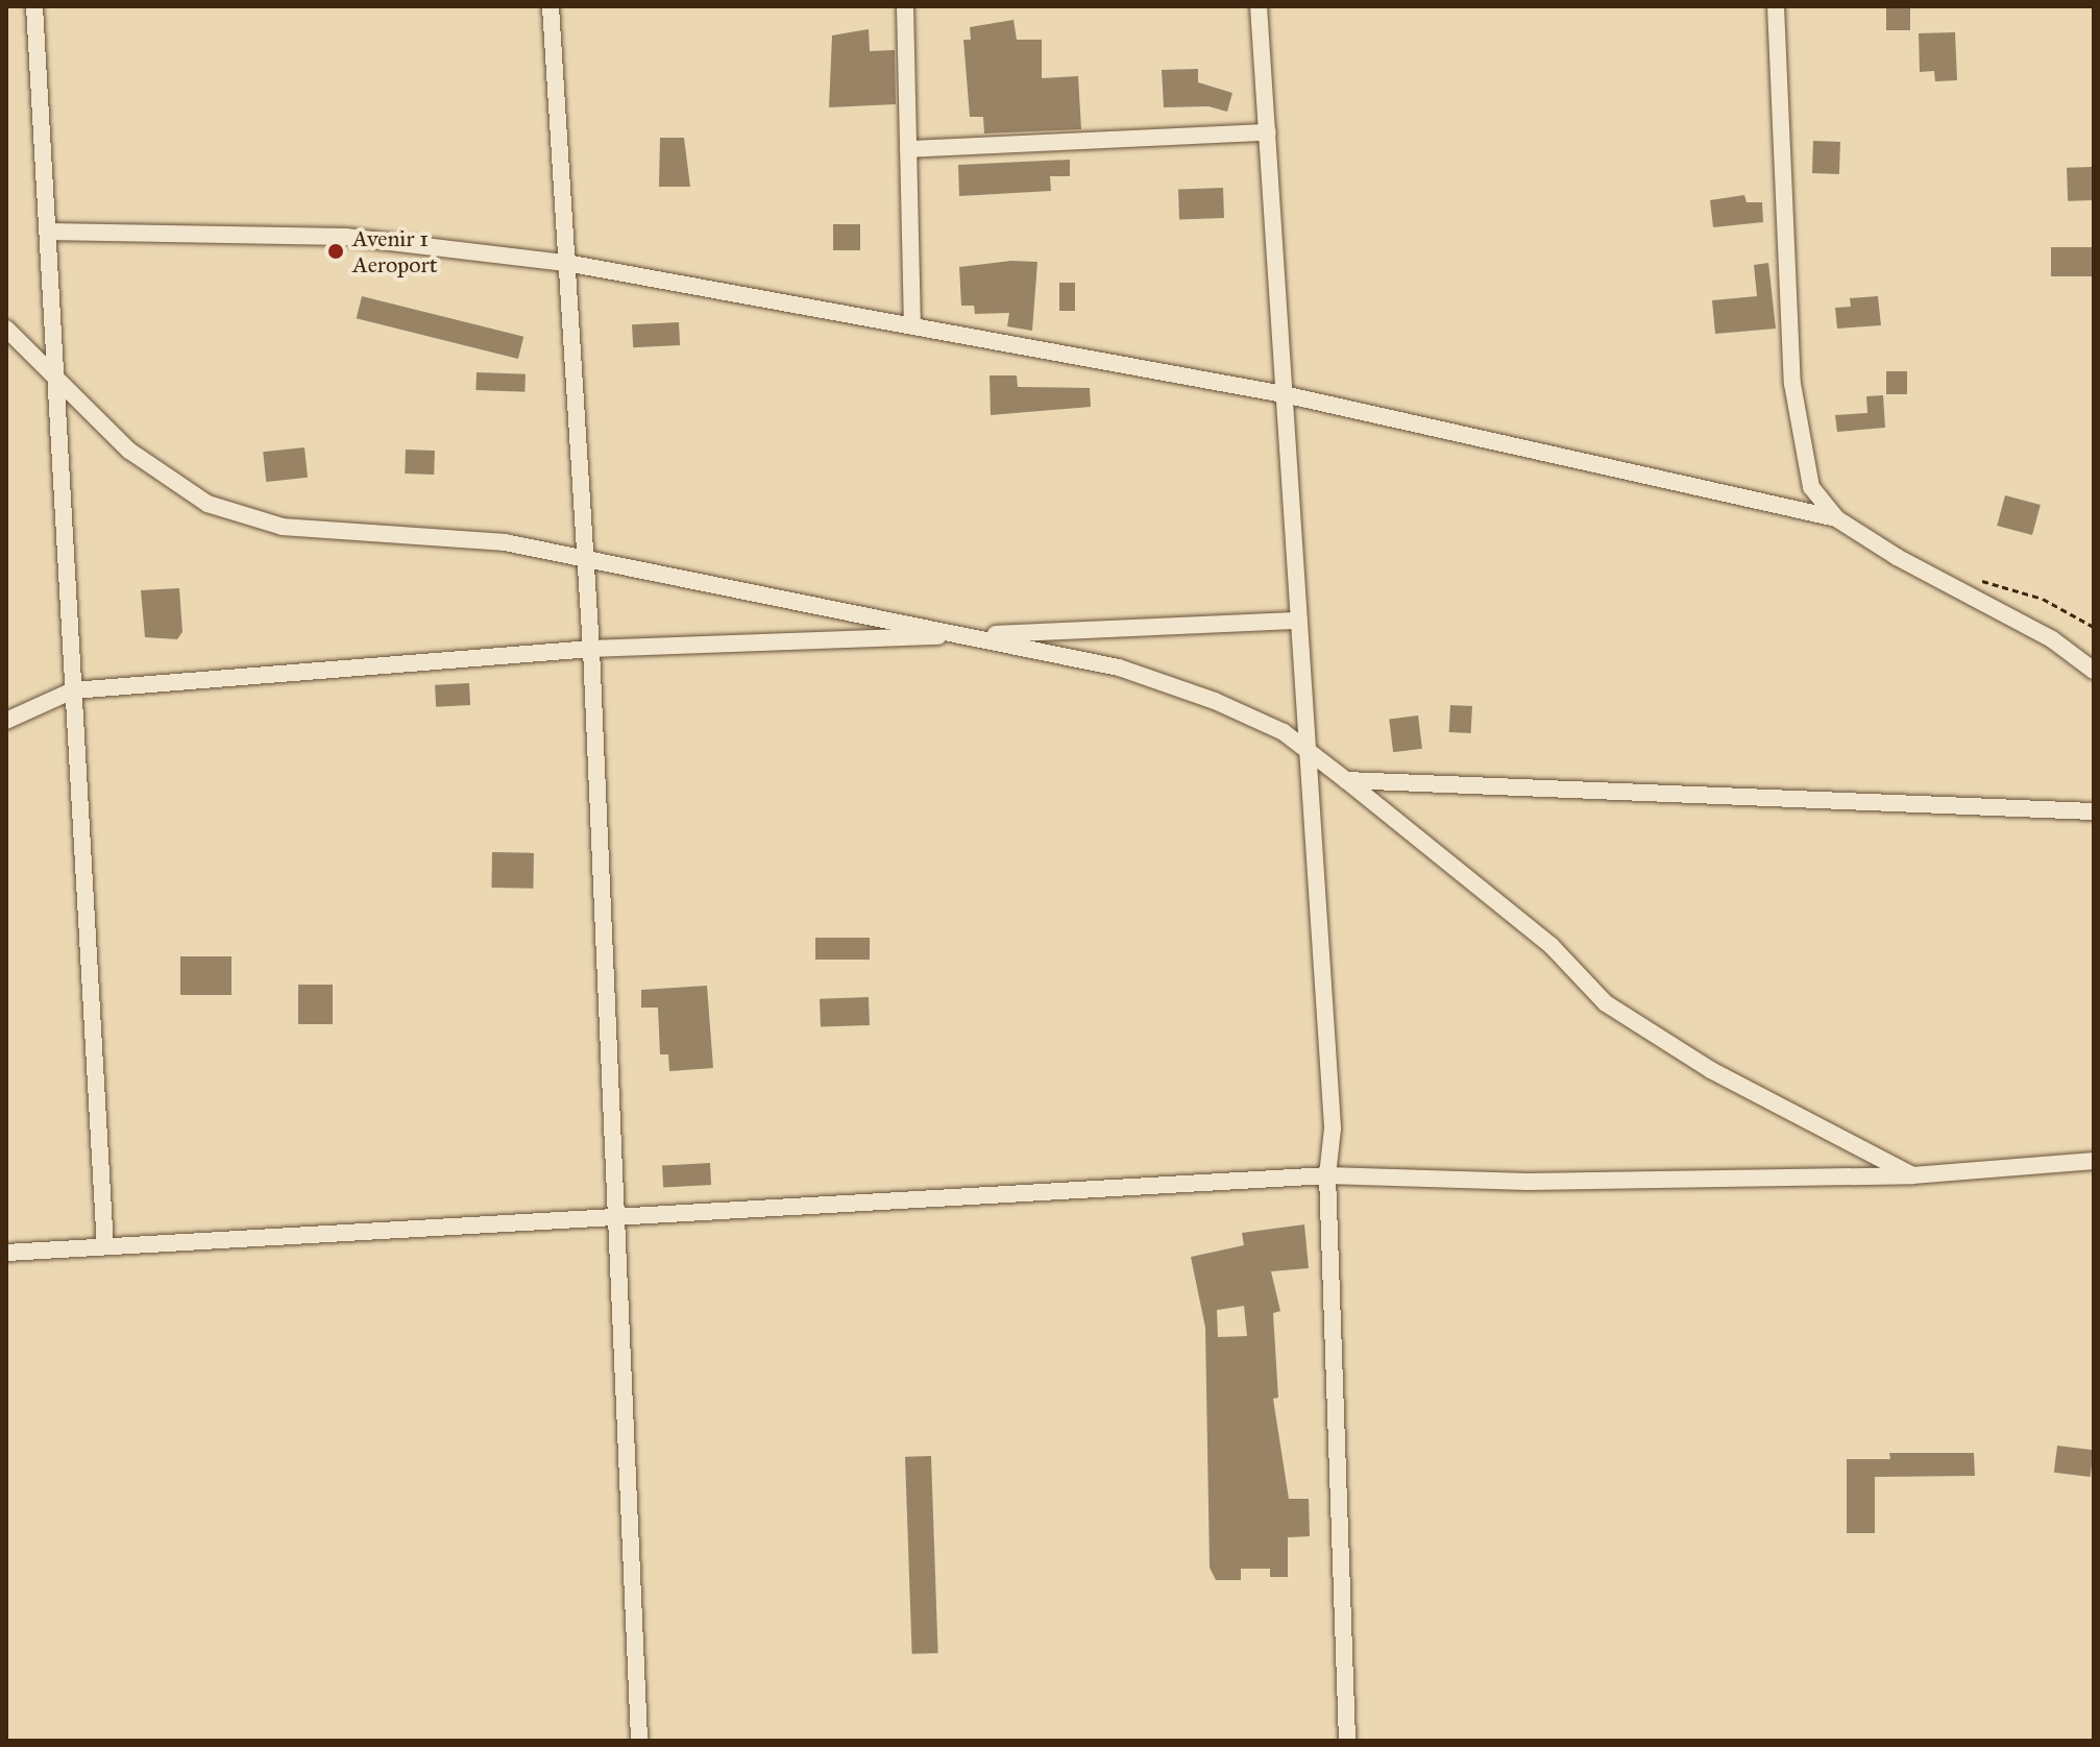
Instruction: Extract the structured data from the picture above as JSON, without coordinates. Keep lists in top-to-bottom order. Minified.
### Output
{"places":["Avenir 1 Aeroport"]}
